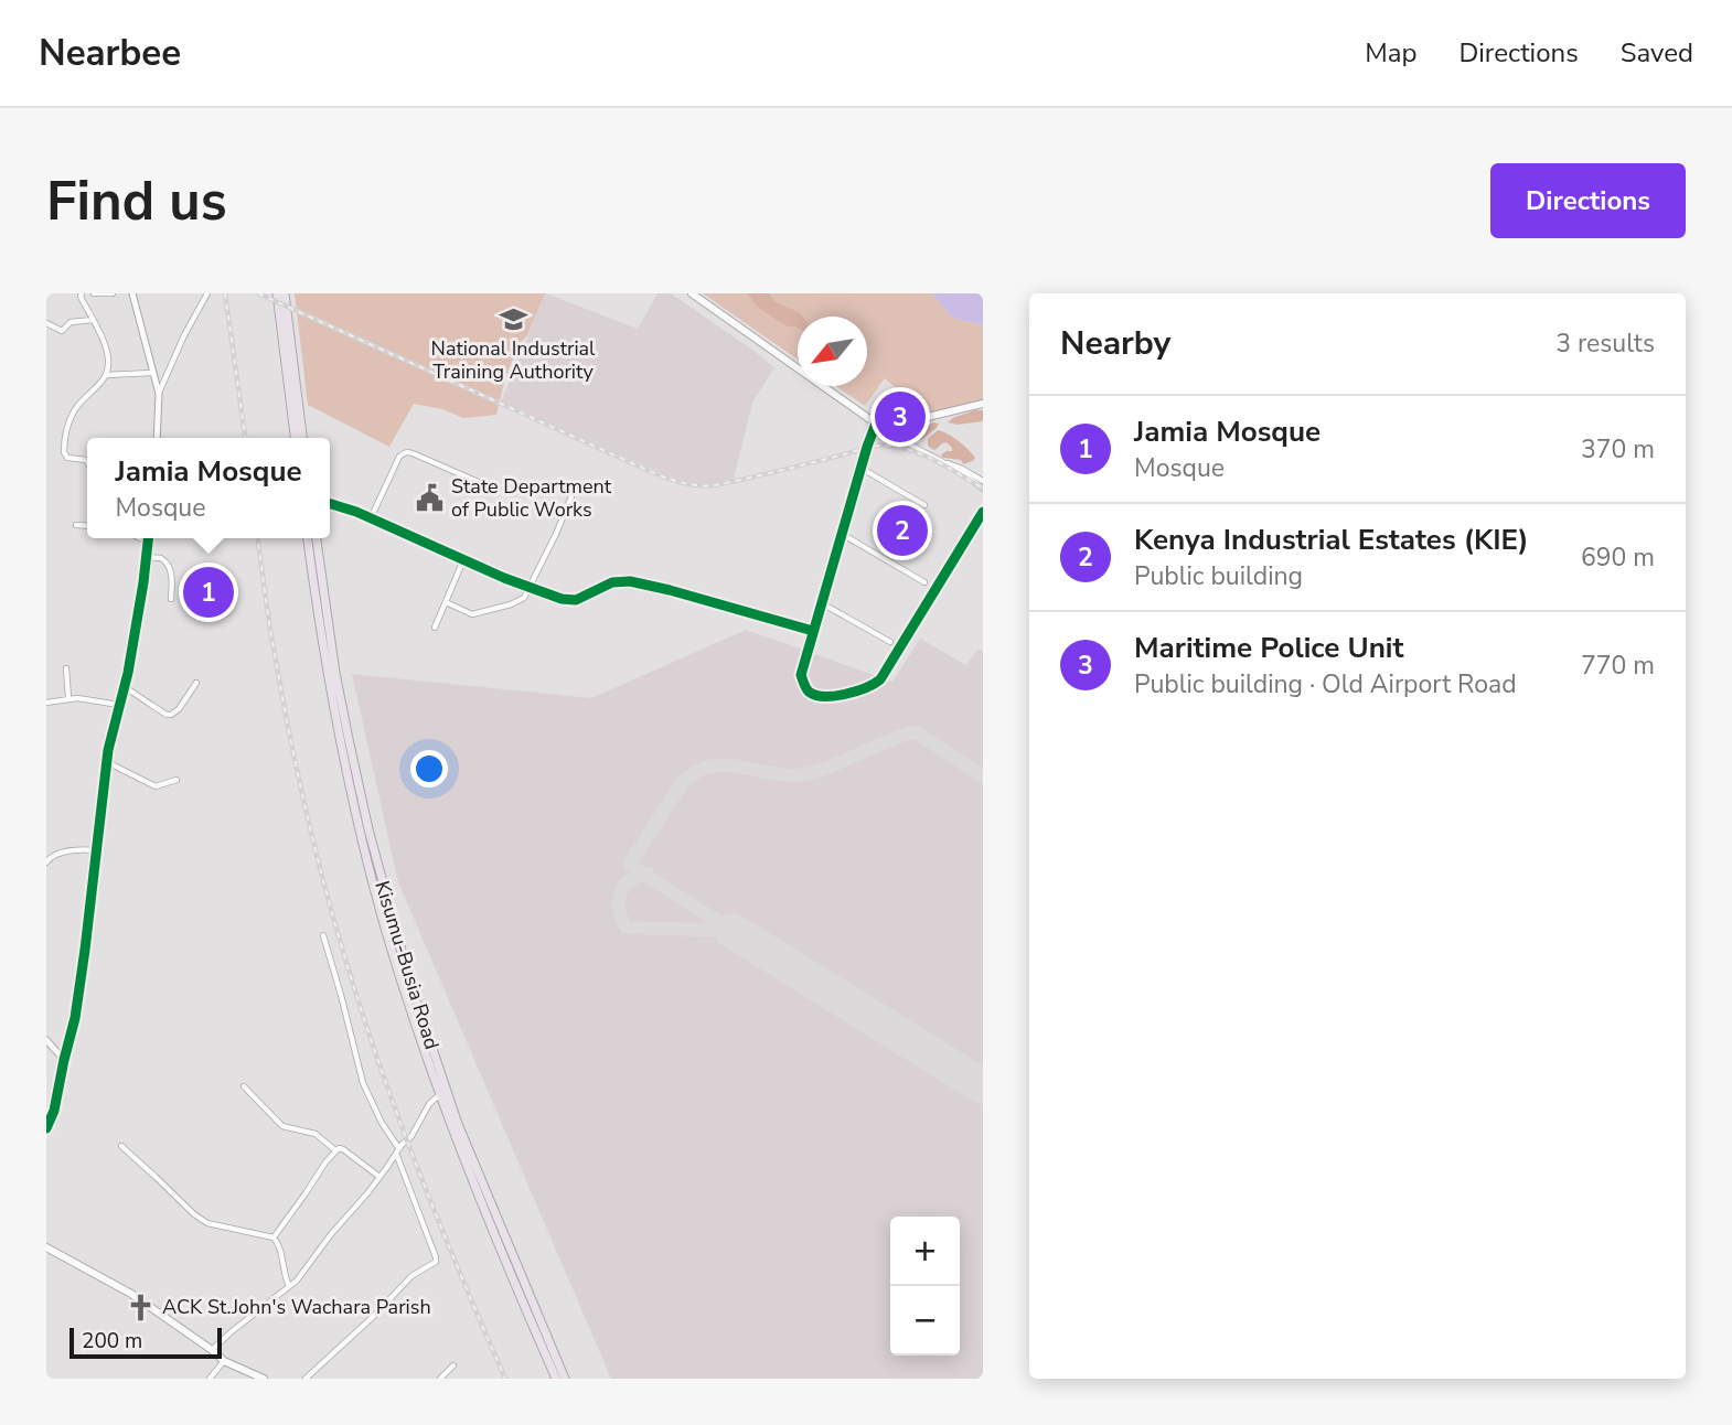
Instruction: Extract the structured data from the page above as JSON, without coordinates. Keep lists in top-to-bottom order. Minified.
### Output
{"streets":{"highway":["Kisumu-Busia Road"]},"places":{"school or university":["National Industrial Training Authority"],"public building":["State Department of Public Works"],"church":["ACK St.John's Wachara Parish"]},"scale_bar":"200 m","north":"bottom left","page":{"header":"Nearbee","nav":["Map","Directions","Saved"],"buttons":"Directions","title":"Find us","heading":["Nearby","3 results"],"pins":["3","2","1"],"list":[{"mark":"1","name":"Jamia Mosque","note":"Mosque","value":"370 m"},{"mark":"2","name":"Kenya Industrial Estates (KIE)","note":"Public building","value":"690 m"},{"mark":"3","name":"Maritime Police Unit","note":"Public building · Old Airport Road","value":"770 m"}],"popup":["Jamia Mosque","Mosque"],"map_buttons":["+","−"],"scale":"200 m"}}
